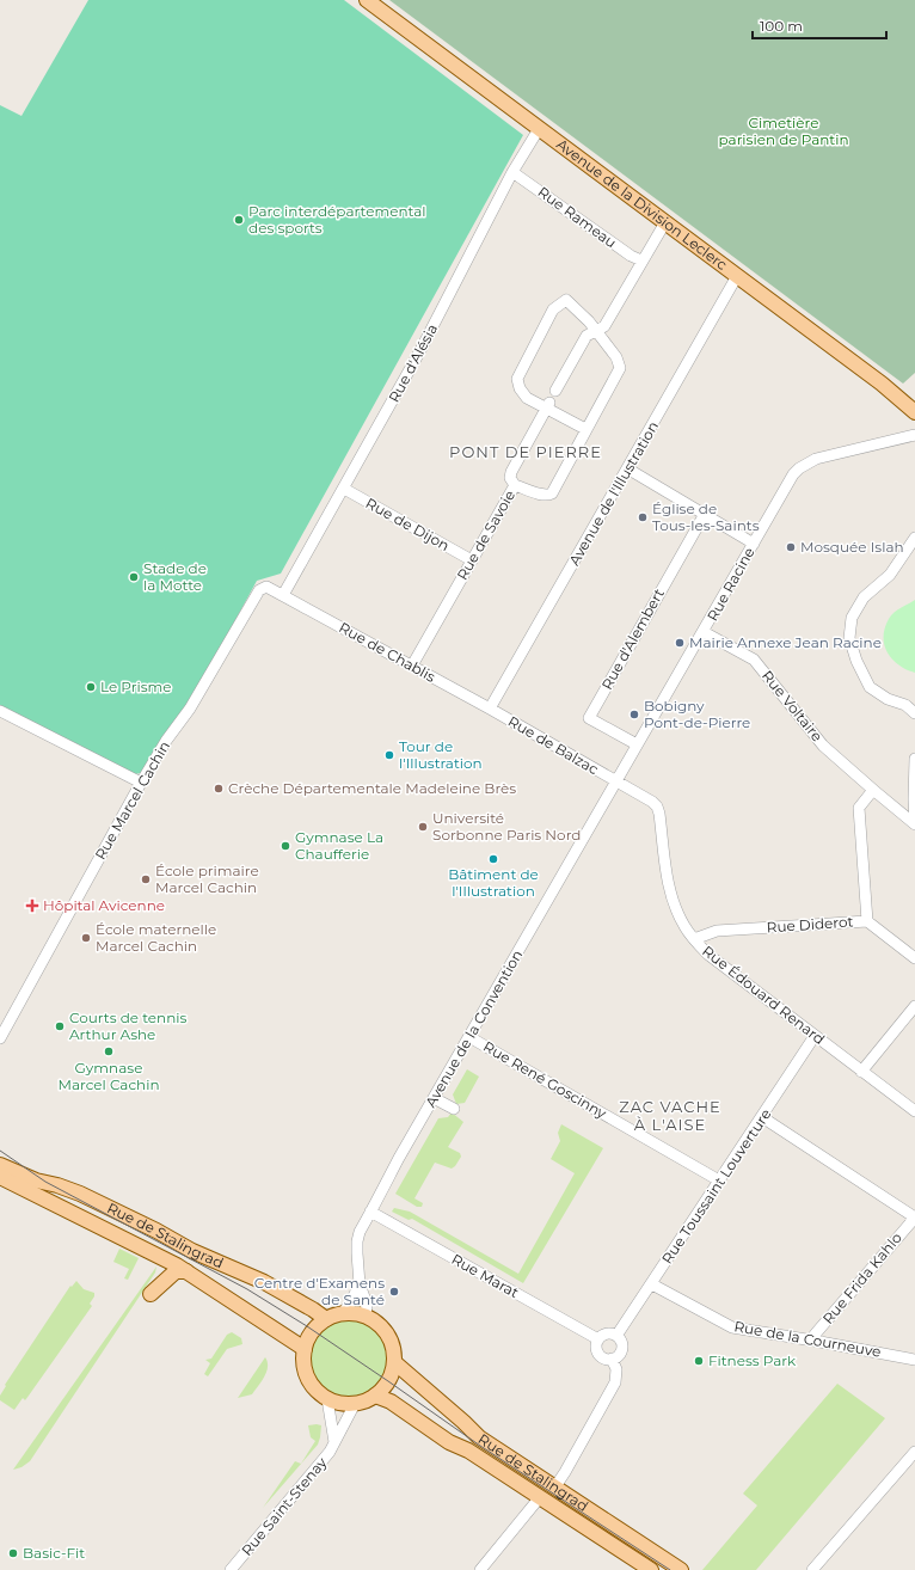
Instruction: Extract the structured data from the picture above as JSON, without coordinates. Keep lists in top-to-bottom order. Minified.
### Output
{"streets":{"main road":["Avenue de la Division Leclerc","Rue de Stalingrad"],"street":["Rue Rameau","Rue d'Alésia","Avenue de l'Illustration","Rue de Dijon","Rue de Savoie","Rue Racine","Rue d'Alembert","Rue de Chablis","Rue Voltaire","Rue de Balzac","Rue Marcel Cachin","Rue Diderot","Rue Édouard Renard","Avenue de la Convention","Rue René Goscinny","Rue Toussaint Louverture","Rue Marat","Rue Frida Kahlo","Rue de la Courneuve","Rue Saint-Stenay"]},"crossings":[["Avenue de la Division Leclerc","Rue d'Alésia"],["Avenue de la Division Leclerc","Avenue de l'Illustration"],["Rue Rameau","Rue d'Alésia"],["Rue d'Alésia","Rue de Dijon"],["Rue d'Alésia","Rue de Chablis"],["Rue d'Alésia","Rue Marcel Cachin"],["Avenue de l'Illustration","Rue de Chablis"],["Avenue de l'Illustration","Rue de Balzac"],["Rue de Dijon","Rue de Savoie"],["Rue de Savoie","Rue de Chablis"],["Rue Racine","Rue d'Alembert"],["Rue Racine","Rue Voltaire"],["Rue Racine","Rue de Balzac"],["Rue Racine","Rue Édouard Renard"],["Rue Racine","Avenue de la Convention"],["Rue de Chablis","Rue de Balzac"],["Rue de Chablis","Rue Marcel Cachin"],["Rue de Balzac","Rue Édouard Renard"],["Rue de Balzac","Avenue de la Convention"],["Rue Diderot","Rue Édouard Renard"],["Rue Édouard Renard","Avenue de la Convention"],["Rue Édouard Renard","Rue Toussaint Louverture"],["Avenue de la Convention","Rue René Goscinny"],["Avenue de la Convention","Rue de Stalingrad"],["Avenue de la Convention","Rue Marat"],["Avenue de la Convention","Rue Saint-Stenay"],["Rue René Goscinny","Rue Toussaint Louverture"],["Rue Toussaint Louverture","Rue Marat"],["Rue Toussaint Louverture","Rue de la Courneuve"],["Rue de Stalingrad","Rue Saint-Stenay"],["Rue Frida Kahlo","Rue de la Courneuve"]],"districts":["PONT DE PIERRE","ZAC VACHE À L'AISE"],"parks":["Cimetière parisien de Pantin"],"places":{"other":["Parc interdépartemental des sports","Église de Tous-les-Saints","Mosquée Islah","Stade de la Motte","Mairie Annexe Jean Racine","Le Prisme","Bobigny Pont-de-Pierre","Tour de l'Illustration","Crèche Départementale Madeleine Brès","Université Sorbonne Paris Nord","Gymnase La Chaufferie","Bâtiment de l'Illustration","École primaire Marcel Cachin","École maternelle Marcel Cachin","Courts de tennis Arthur Ashe","Gymnase Marcel Cachin","Centre d'Examens de Santé","Fitness Park","Basic-Fit"],"health":["Hôpital Avicenne"]},"scale_bar":"100 m"}
